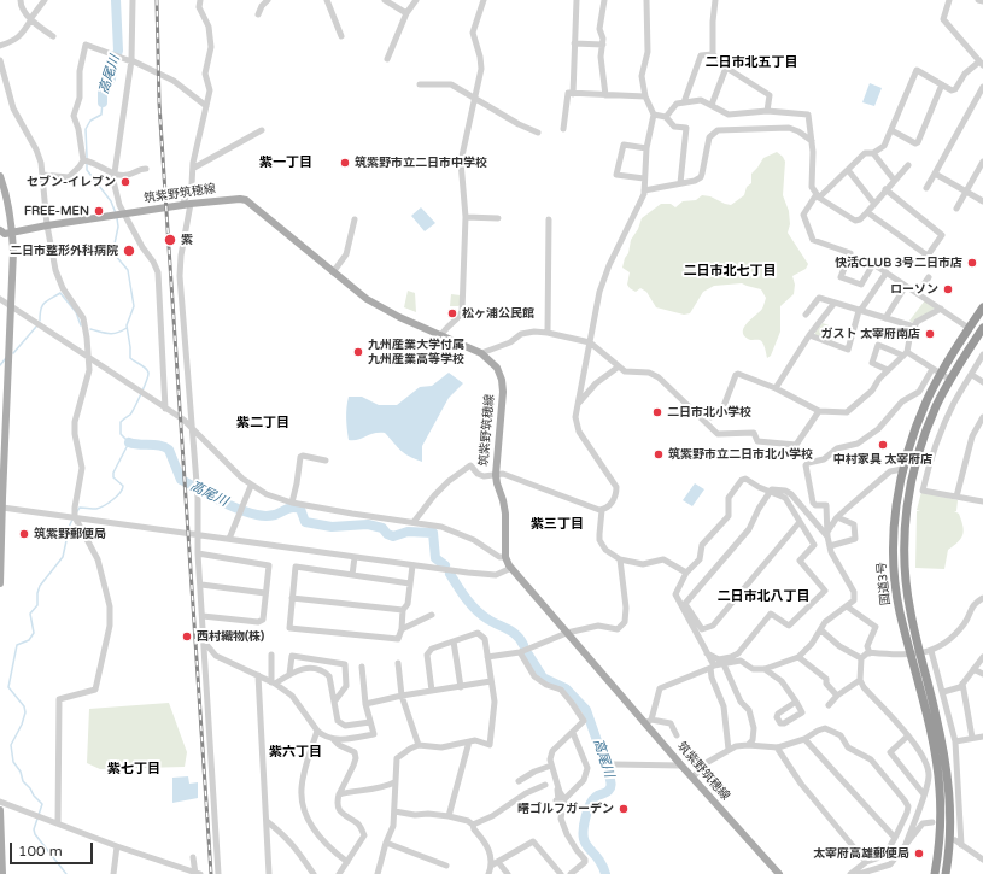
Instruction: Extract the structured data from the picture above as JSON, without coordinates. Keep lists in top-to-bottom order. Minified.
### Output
{"streets":{"highway":["国道3号"],"main road":["筑紫野筑穂線"]},"districts":["二日市北五丁目","紫一丁目","二日市北七丁目","紫二丁目","紫三丁目","二日市北八丁目","紫六丁目","紫七丁目"],"water":["高尾川"],"places":["筑紫野市立二日市中学校","セブン-イレブン","FREE-MEN","紫","二日市整形外科病院","快活CLUB 3号二日市店","ローソン","松ヶ浦公民館","ガスト 太宰府南店","九州産業大学付属 九州産業高等学校","二日市北小学校","中村家具 太宰府店","筑紫野市立二日市北小学校","筑紫野郵便局","西村織物(株)","曙ゴルフガーデン","太宰府高雄郵便局"],"scale_bar":"100 m"}
